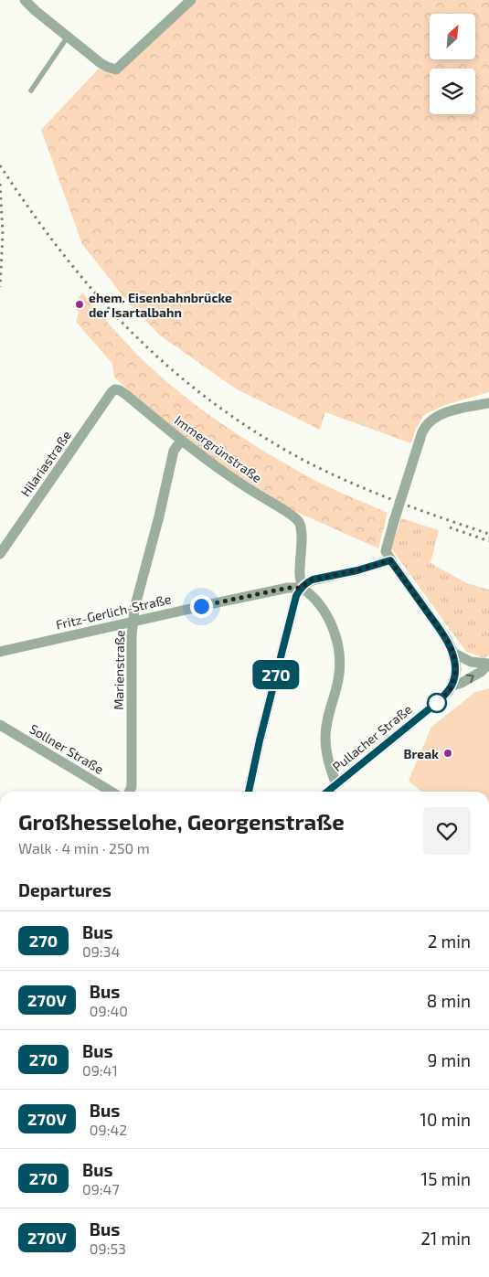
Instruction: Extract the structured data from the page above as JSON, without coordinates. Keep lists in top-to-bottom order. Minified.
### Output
{"streets":{"street":["Immergrünstraße","Hilariastraße","Fritz-Gerlich-Straße","Marienstraße","Pullacher Straße","Sollner Straße"]},"crossings":[["Immergrünstraße","Hilariastraße"],["Immergrünstraße","Fritz-Gerlich-Straße"],["Immergrünstraße","Marienstraße"],["Fritz-Gerlich-Straße","Marienstraße"]],"places":["ehem. Eisenbahnbrücke der Isartalbahn","Break"],"lines":["bus line 270"],"north":"top right","page":{"on_map":"270","heading":[["Großhesselohe, Georgenstraße","Walk · 4 min · 250 m"],"Departures"],"list":[{"mark":"270","name":"Bus","note":"09:34","value":"2 min"},{"mark":"270V","name":"Bus","note":"09:40","value":"8 min"},{"mark":"270","name":"Bus","note":"09:41","value":"9 min"},{"mark":"270V","name":"Bus","note":"09:42","value":"10 min"},{"mark":"270","name":"Bus","note":"09:47","value":"15 min"},{"mark":"270V","name":"Bus","note":"09:53","value":"21 min"}]}}
